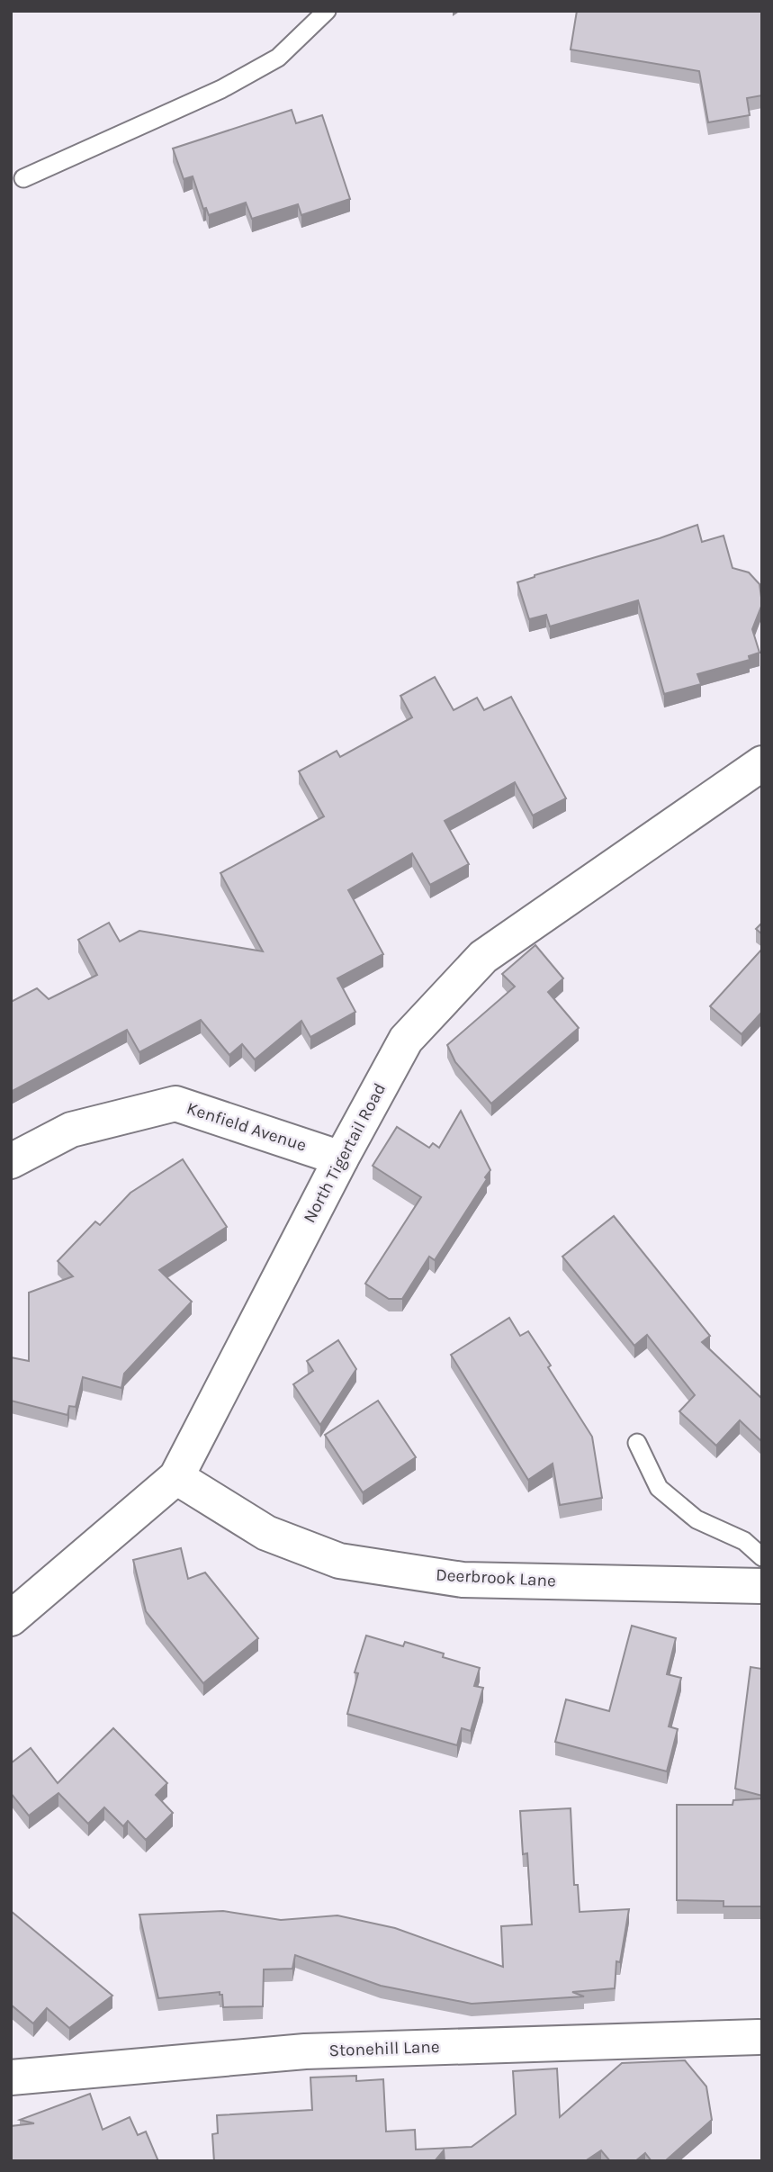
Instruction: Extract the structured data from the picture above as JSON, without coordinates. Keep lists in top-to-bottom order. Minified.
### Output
{"streets":{"street":["Kenfield Avenue","North Tigertail Road","Deerbrook Lane","Stonehill Lane"]},"crossings":[["Kenfield Avenue","North Tigertail Road"],["North Tigertail Road","Deerbrook Lane"]]}
